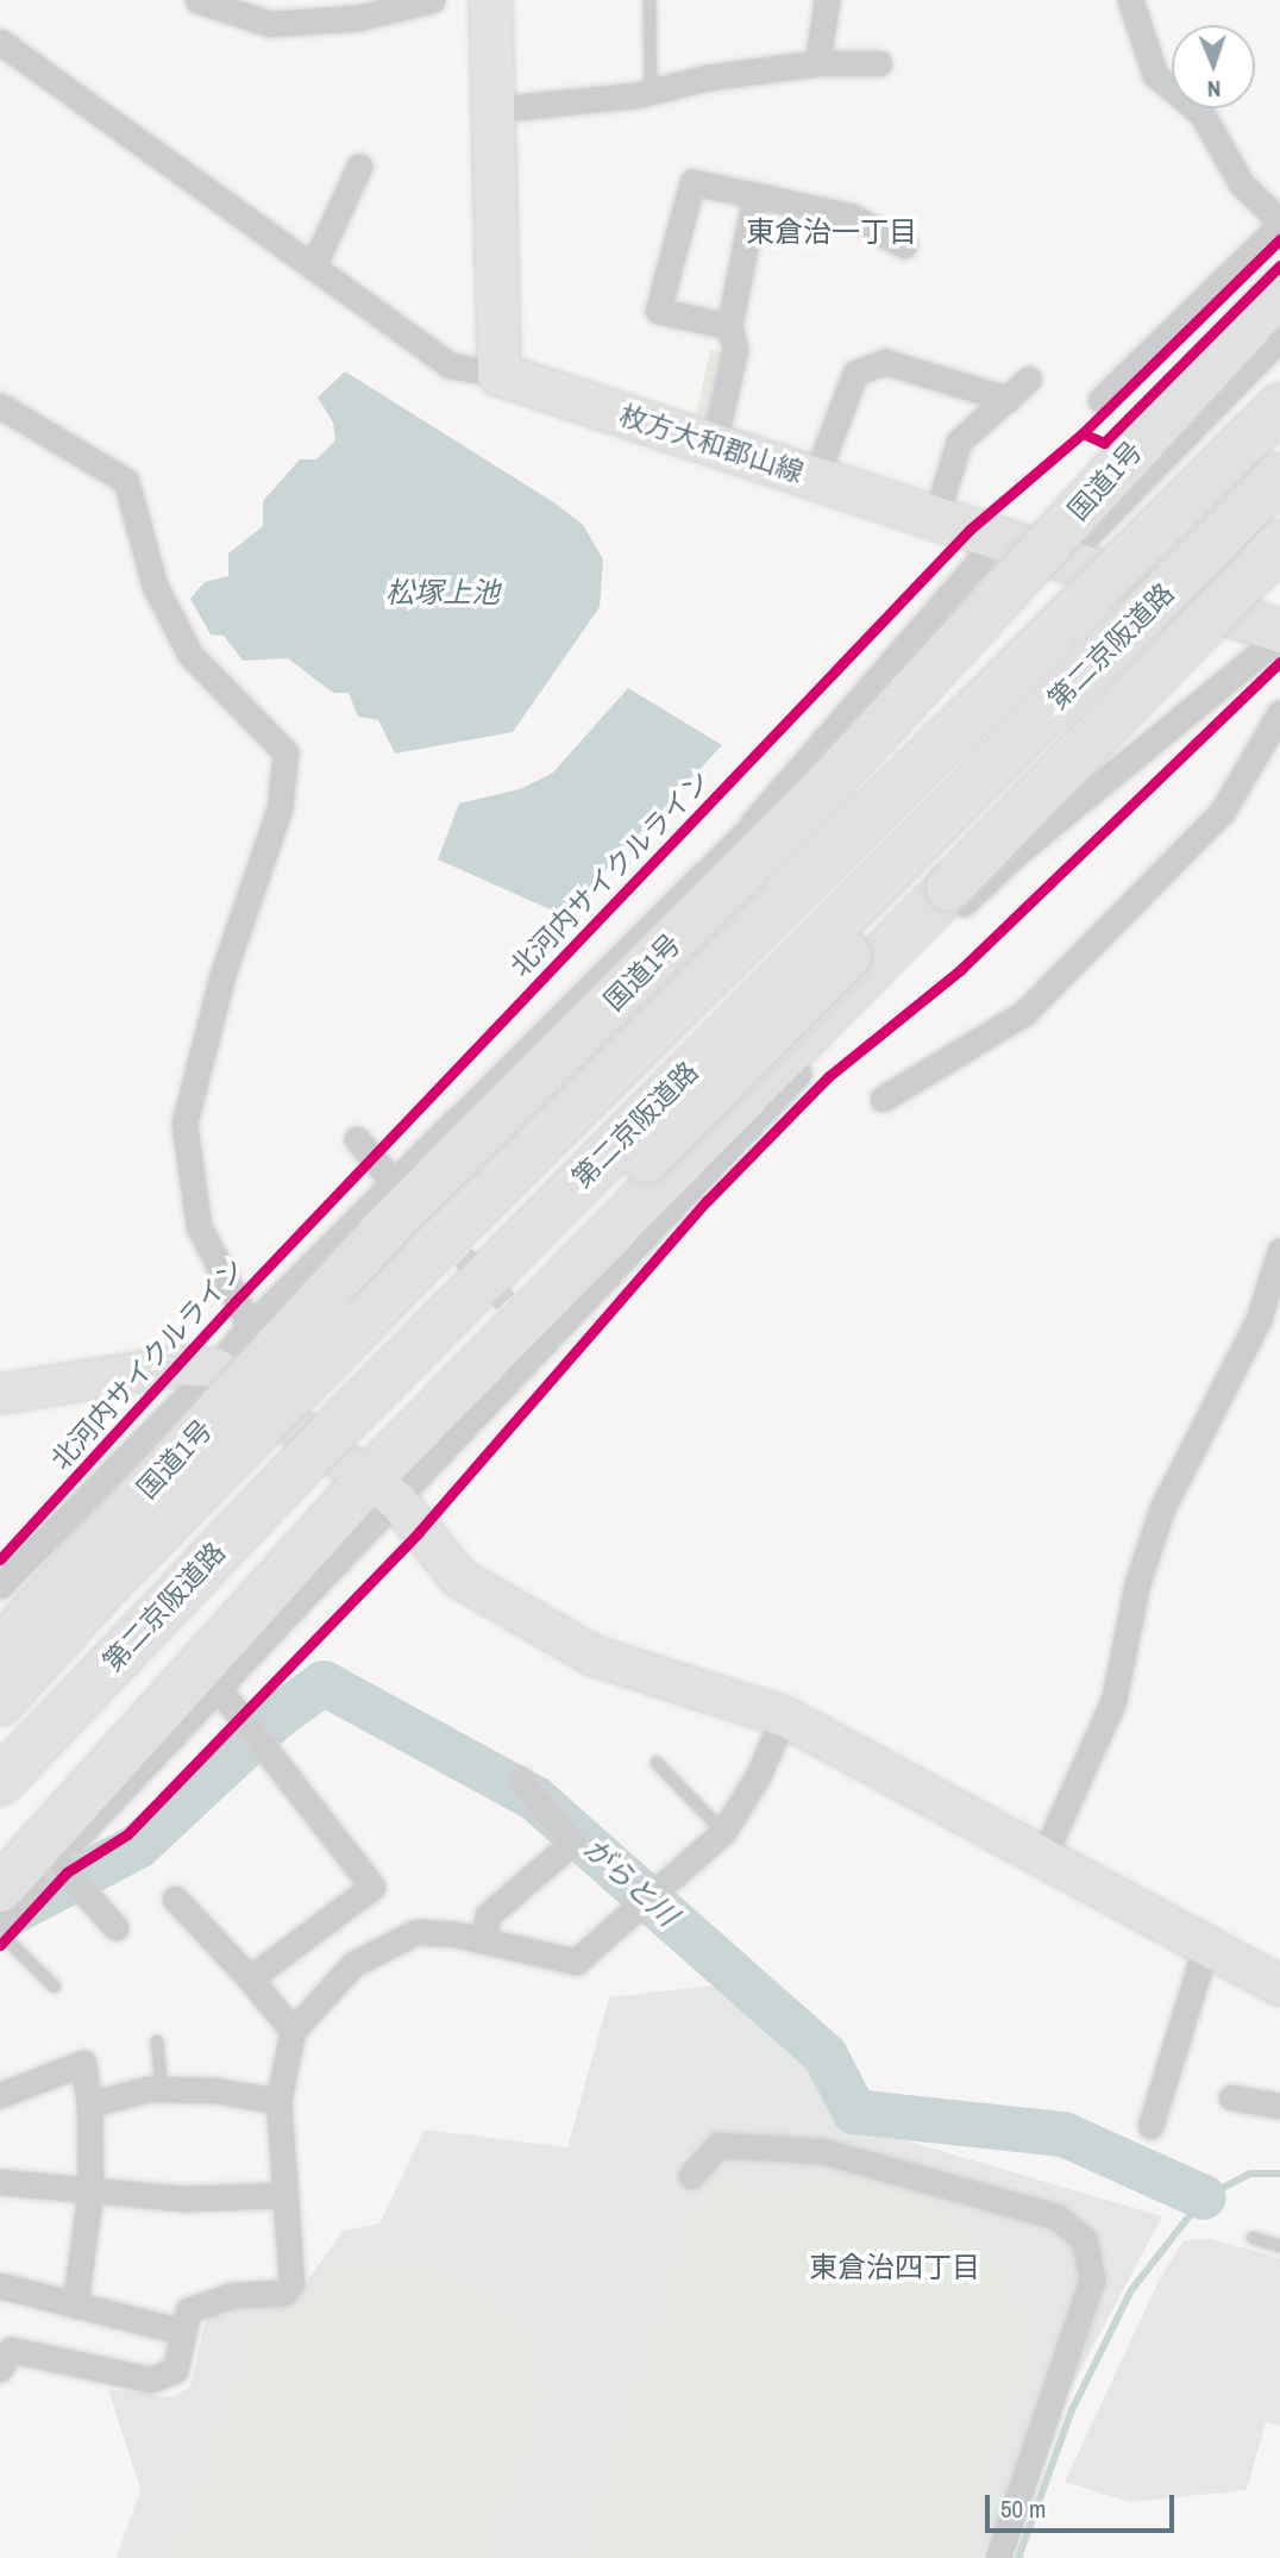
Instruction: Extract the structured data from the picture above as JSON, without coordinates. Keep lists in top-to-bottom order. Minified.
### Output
{"streets":{"highway":["国道1号","第二京阪道路"],"main road":["枚方大和郡山線"],"cycle path":["北河内サイクルライン"]},"districts":["東倉治一丁目","東倉治四丁目"],"water":["松塚上池","がらと川"],"scale_bar":"50 m","north":"bottom"}
